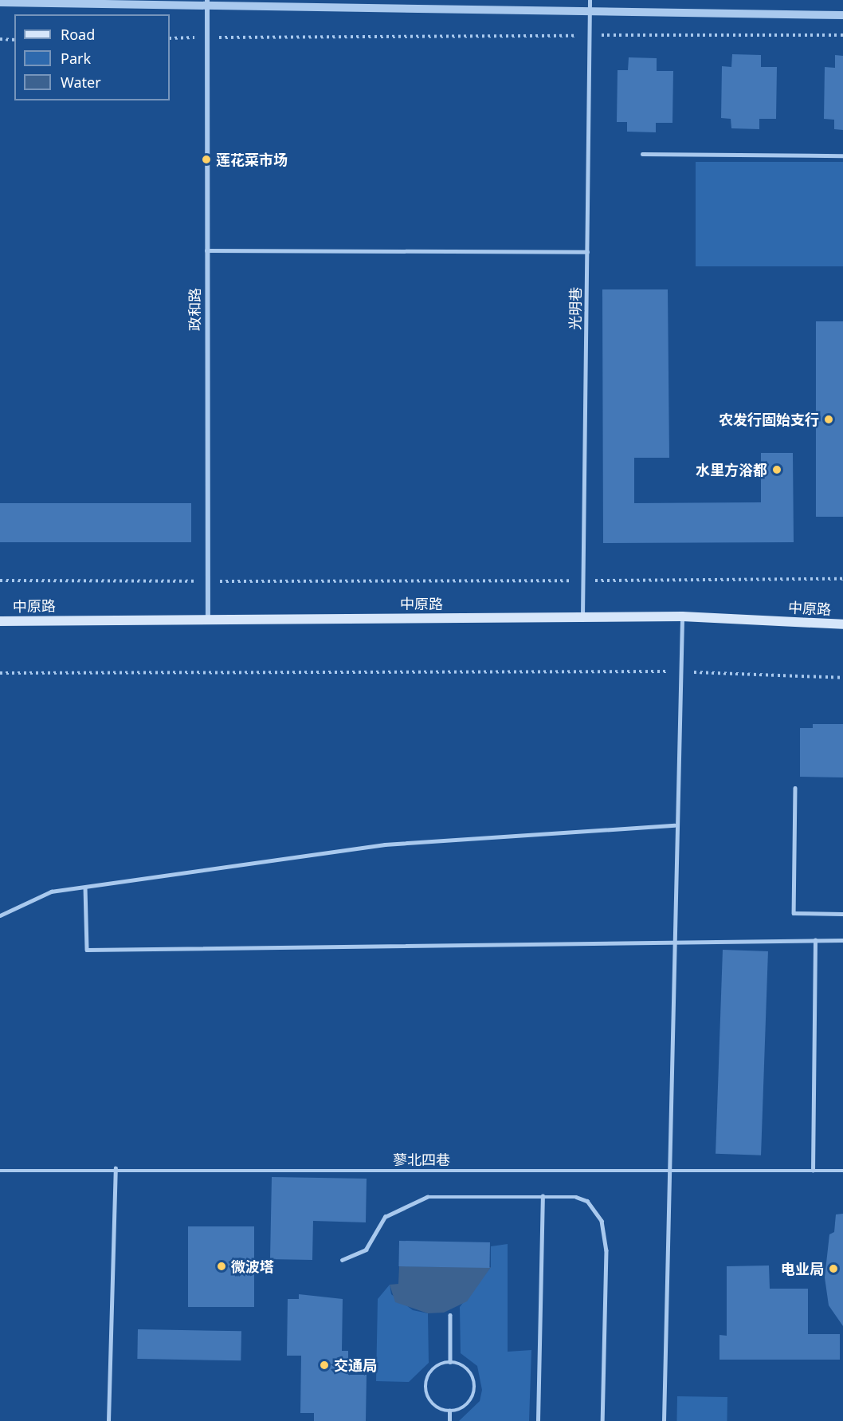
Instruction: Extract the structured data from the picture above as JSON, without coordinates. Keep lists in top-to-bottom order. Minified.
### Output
{"streets":{"main road":["中原路"],"street":["政和路"],"lane":["光明巷","蓼北四巷"]},"crossings":[["光明巷","中原路"],["政和路","中原路"]],"places":["莲花菜市场","农发行固始支行","水里方浴都","微波塔","电业局","交通局"],"legend":["Road","Park","Water"]}
